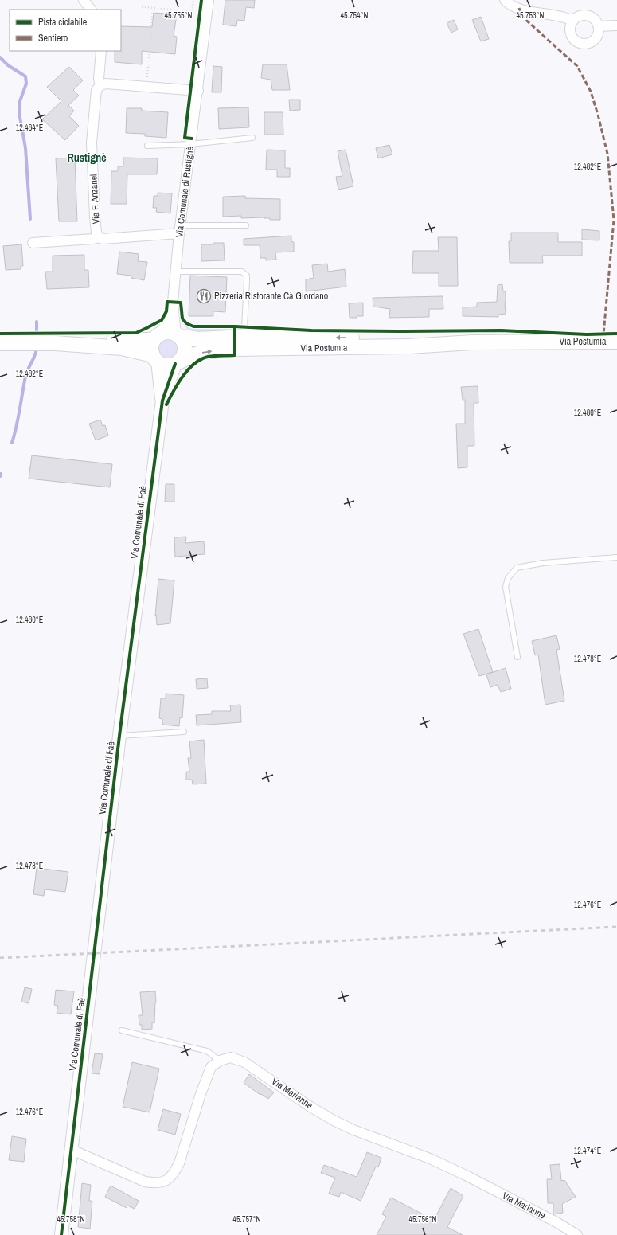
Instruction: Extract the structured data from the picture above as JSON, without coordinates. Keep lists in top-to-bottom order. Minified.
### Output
{"streets":{"main road":["Via Postumia"],"street":["Via Comunale di Rustignè","Via F. Anzanel","Via Comunale di Faè","Via Marianne"]},"crossings":[["Via Comunale di Rustignè","Via F. Anzanel"],["Via Comunale di Rustignè","Via Postumia"],["Via Comunale di Rustignè","Via Comunale di Faè"],["Via Postumia","Via Comunale di Faè"]],"districts":["Rustignè"],"places":{"restaurant":["Pizzeria Ristorante Cà Giordano"]},"legend":["Pista ciclabile","Sentiero"],"coordinates":["45.755°N","45.754°N","45.753°N","12.484°E","12.482°E","12.480°E","12.478°E","12.476°E","12.474°E","45.758°N","45.757°N","45.756°N"]}
